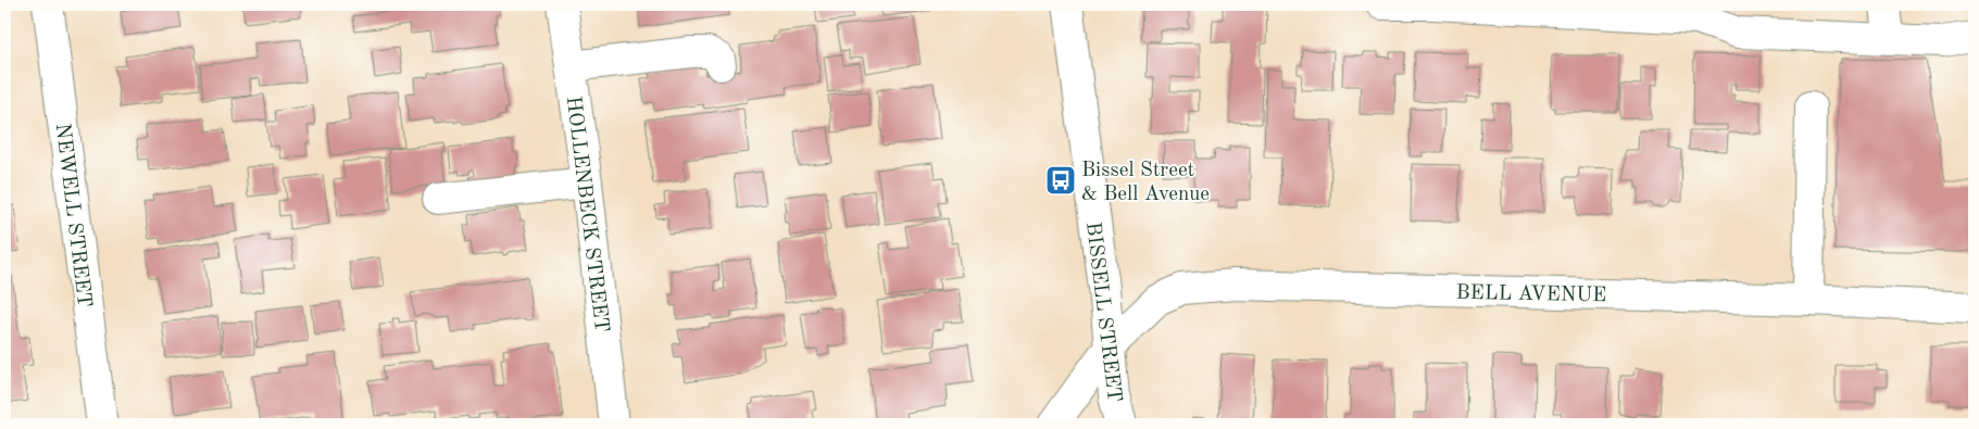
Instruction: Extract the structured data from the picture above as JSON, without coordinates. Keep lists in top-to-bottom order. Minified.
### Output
{"streets":{"street":["HOLLENBECK STREET","NEWELL STREET","BELL AVENUE","BISSELL STREET"]},"crossings":[["BELL AVENUE","BISSELL STREET"]],"places":{"bus stop":["Bissel Street & Bell Avenue"]}}
